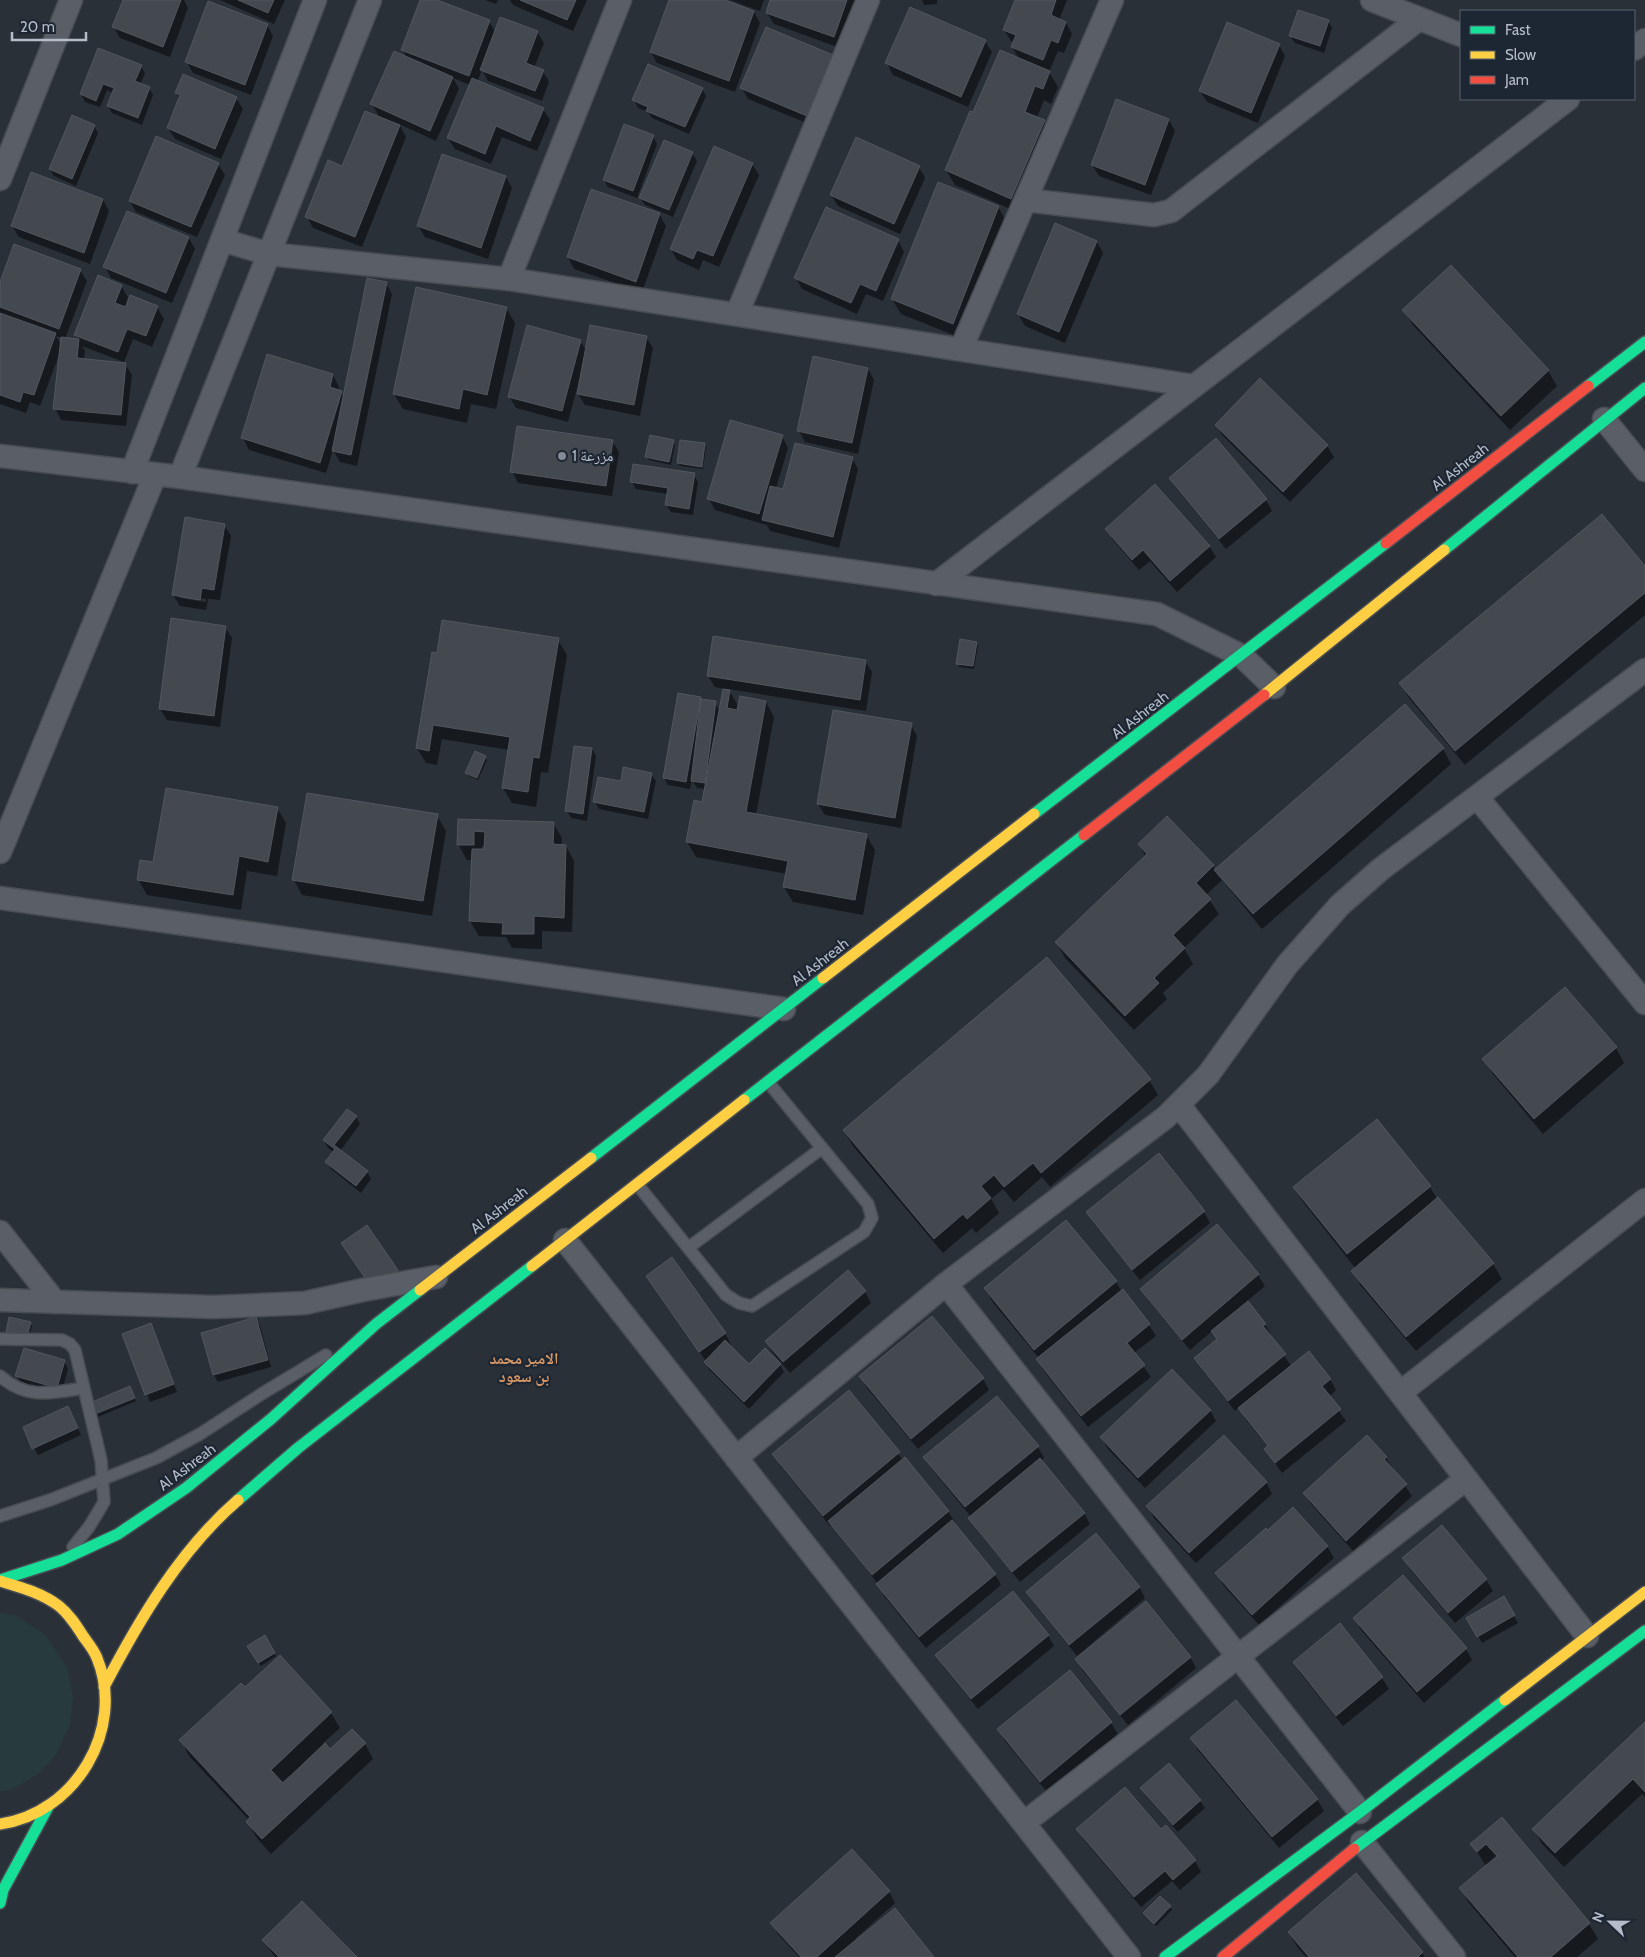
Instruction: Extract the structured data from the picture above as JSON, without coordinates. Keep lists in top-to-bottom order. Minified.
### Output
{"streets":{"street":["Al Ashreah"]},"districts":["الامير محمد بن سعود"],"places":["مزرعة 1"],"legend":["Fast","Slow","Jam"],"scale_bar":"20 m","north":"left"}
